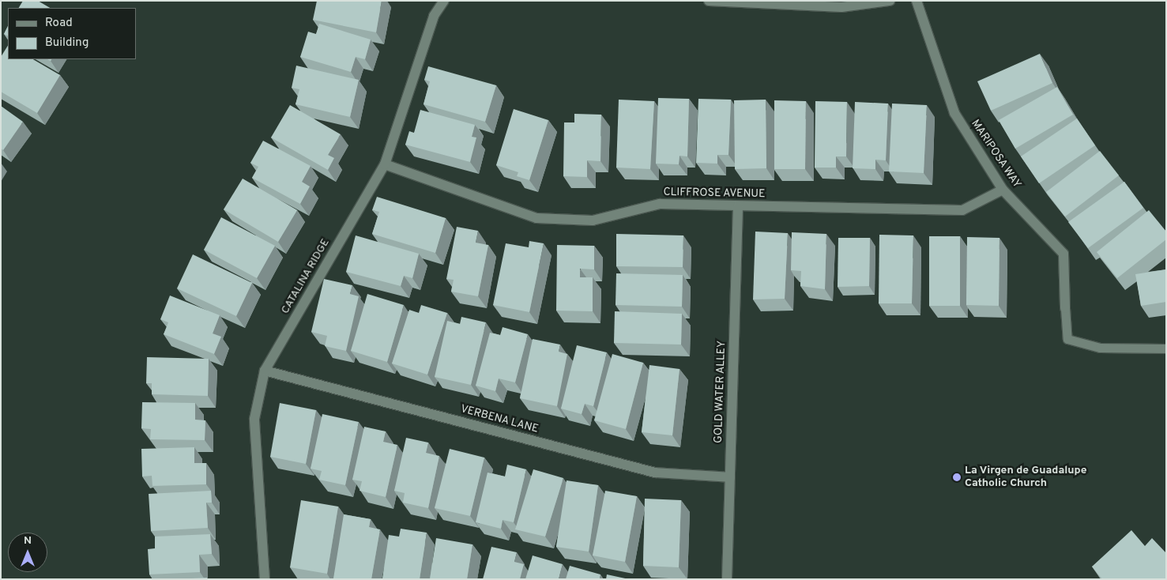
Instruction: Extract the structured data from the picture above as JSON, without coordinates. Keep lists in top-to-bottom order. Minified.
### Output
{"streets":{"street":["MARIPOSA WAY","CLIFFROSE AVENUE","CATALINA RIDGE","GOLD WATER ALLEY","VERBENA LANE"]},"crossings":[["MARIPOSA WAY","CLIFFROSE AVENUE"],["CLIFFROSE AVENUE","CATALINA RIDGE"],["CLIFFROSE AVENUE","GOLD WATER ALLEY"],["CATALINA RIDGE","VERBENA LANE"],["GOLD WATER ALLEY","VERBENA LANE"]],"places":["La Virgen de Guadalupe Catholic Church"],"legend":["Road","Building"],"north":"top"}
